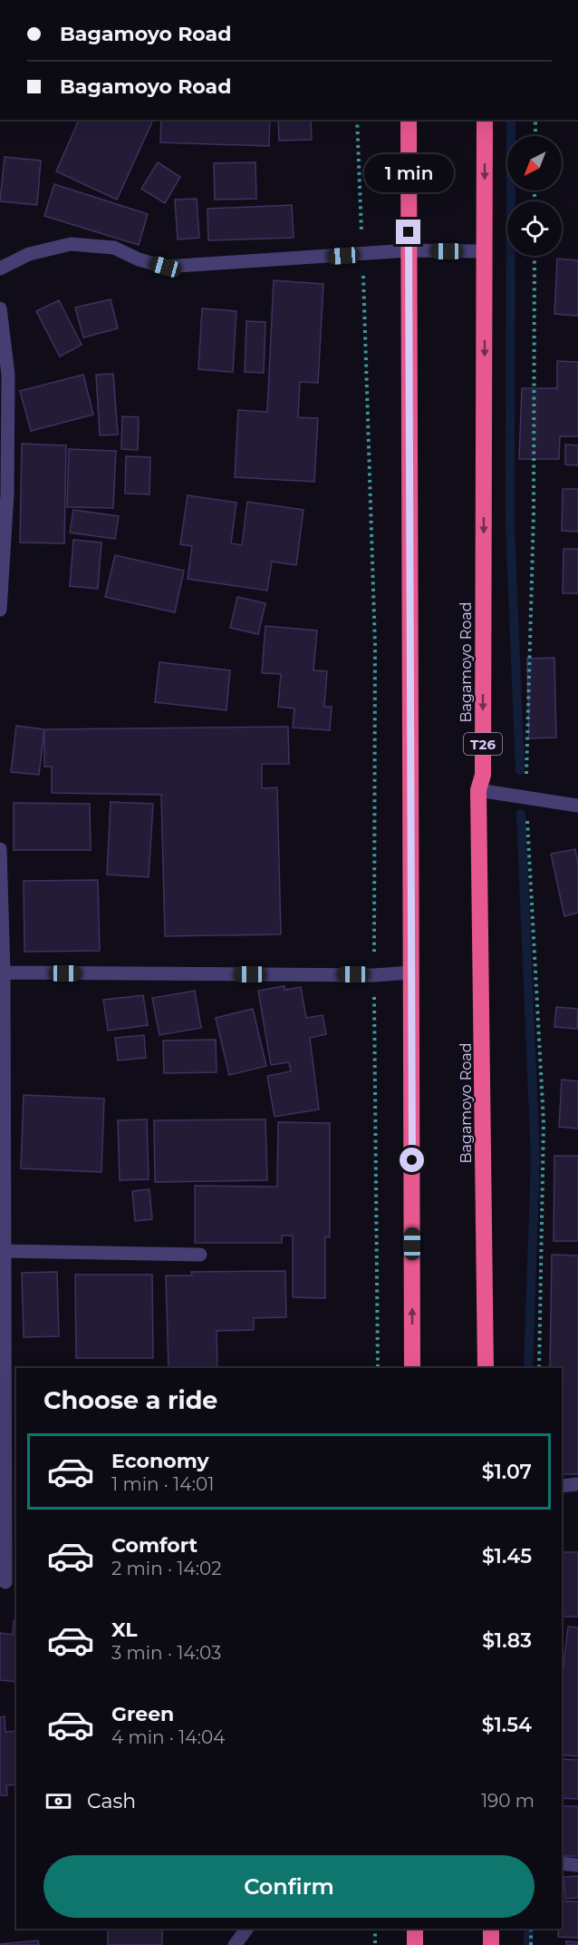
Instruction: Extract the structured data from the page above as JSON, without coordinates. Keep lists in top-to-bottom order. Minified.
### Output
{"streets":{"highway":["Bagamoyo Road","T26"]},"north":"bottom left","page":{"banner":["Bagamoyo Road","Bagamoyo Road"],"bubble":"1 min","heading":"Choose a ride","list":[{"name":"Economy","note":"1 min · 14:01","value":"$1.07"},{"name":"Comfort","note":"2 min · 14:02","value":"$1.45"},{"name":"XL","note":"3 min · 14:03","value":"$1.83"},{"name":"Green","note":"4 min · 14:04","value":"$1.54"}],"pay":["Cash","190 m"],"buttons":"Confirm"}}
